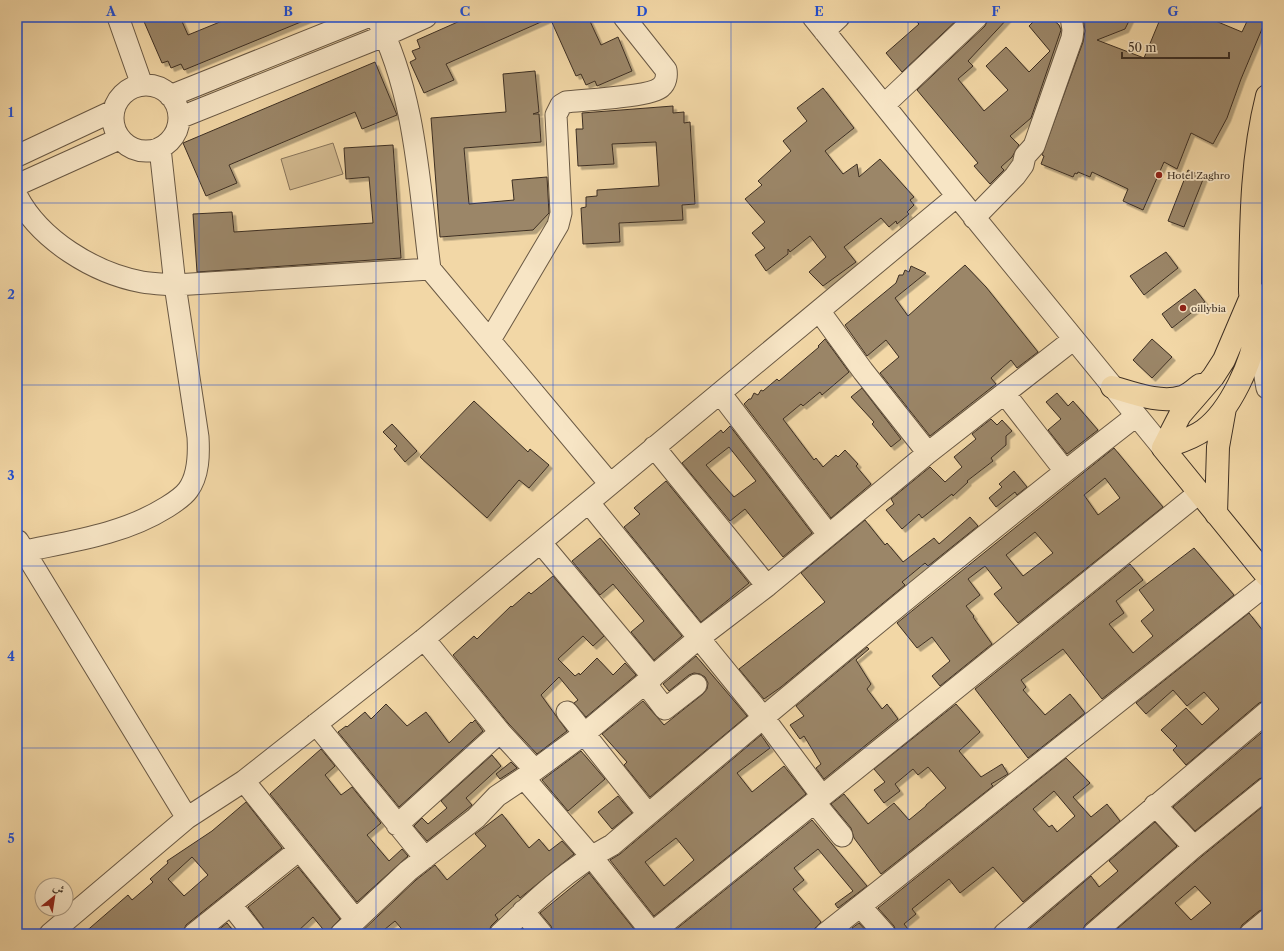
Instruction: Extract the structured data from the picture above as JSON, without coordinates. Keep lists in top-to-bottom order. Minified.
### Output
{"places":["Hotel Zaghro","oillybia"],"scale_bar":"50 m","north":"top right","grid":{"columns":["A","B","C","D","E","F","G"],"rows":["1","2","3","4","5"]}}
